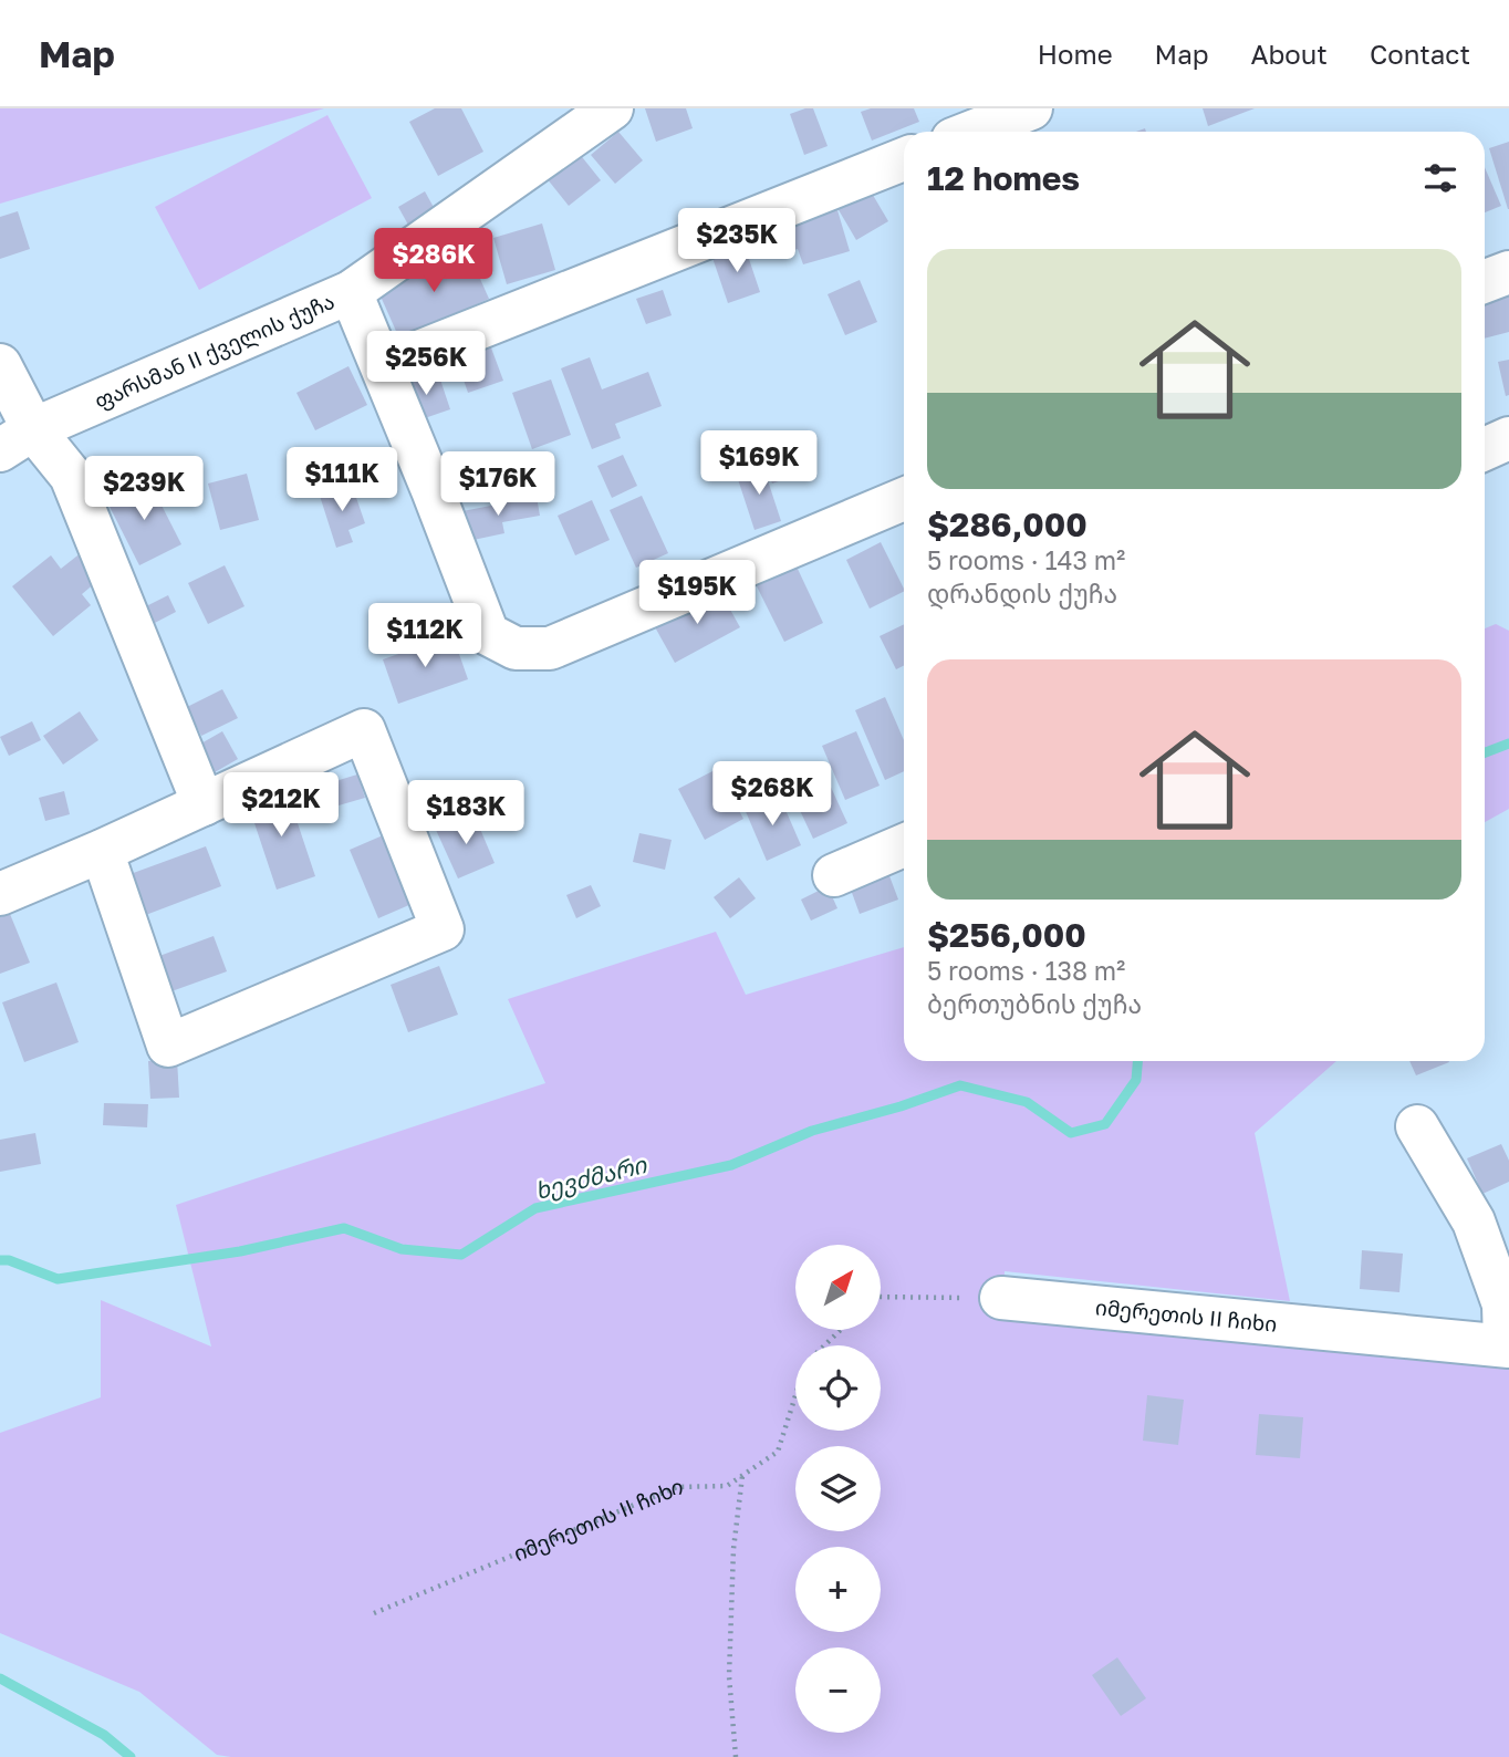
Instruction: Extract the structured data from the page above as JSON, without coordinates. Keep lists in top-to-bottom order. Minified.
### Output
{"streets":{"street":["ფარსმან II ქველის ქუჩა","იმერეთის II ჩიხი"]},"water":["ხევძმარი"],"north":"top right","page":{"header":"Map","nav":["Home","Map","About","Contact"],"heading":"12 homes","price":["$235K","$286K","$256K","$169K","$111K","$176K","$239K","$195K","$112K","$268K","$212K","$183K"],"list":[{"name":"$286,000","note":"5 rooms · 143 m² · დრანდის ქუჩა"},{"name":"$256,000","note":"5 rooms · 138 m² · ბერთუბნის ქუჩა"}],"map_buttons":["+","−"]}}
